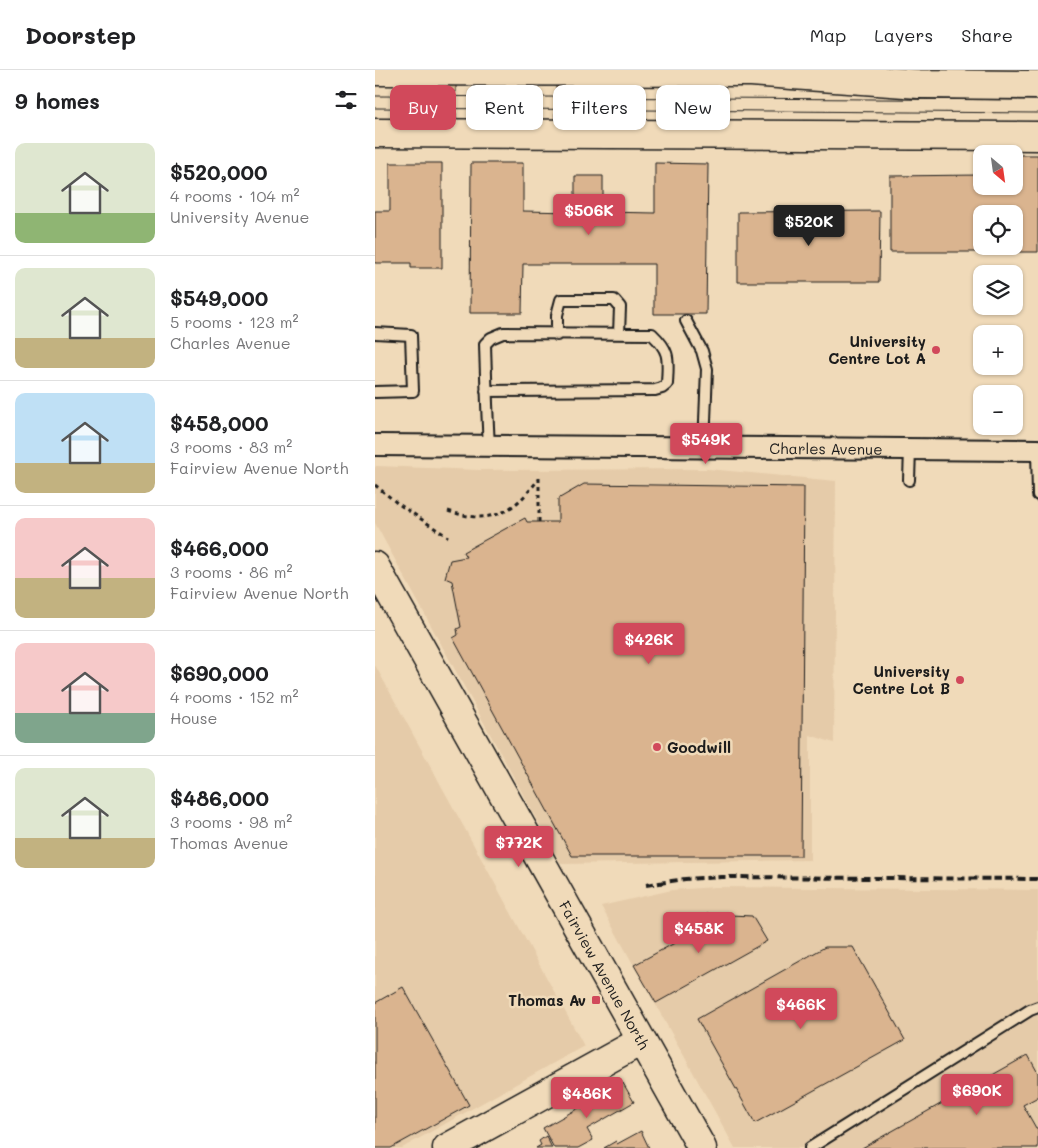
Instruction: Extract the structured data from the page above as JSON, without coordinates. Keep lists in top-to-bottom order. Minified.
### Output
{"streets":{"main road":["Fairview Avenue North"],"street":["Charles Avenue"]},"places":{"other":["University Centre Lot A","University Centre Lot B","Goodwill"],"transit":["Thomas Av"]},"north":"bottom right","page":{"header":"Doorstep","nav":["Map","Layers","Share"],"heading":"9 homes","chip":["Buy","Rent","Filters","New"],"list":[{"name":"$520,000","note":"4 rooms · 104 m² · University Avenue"},{"name":"$549,000","note":"5 rooms · 123 m² · Charles Avenue"},{"name":"$458,000","note":"3 rooms · 83 m² · Fairview Avenue North"},{"name":"$466,000","note":"3 rooms · 86 m² · Fairview Avenue North"},{"name":"$690,000","note":"4 rooms · 152 m² · House"},{"name":"$486,000","note":"3 rooms · 98 m² · Thomas Avenue"}],"map_buttons":["+","−"],"price":["$506K","$520K","$549K","$426K","$772K","$458K","$466K","$690K","$486K"]}}
